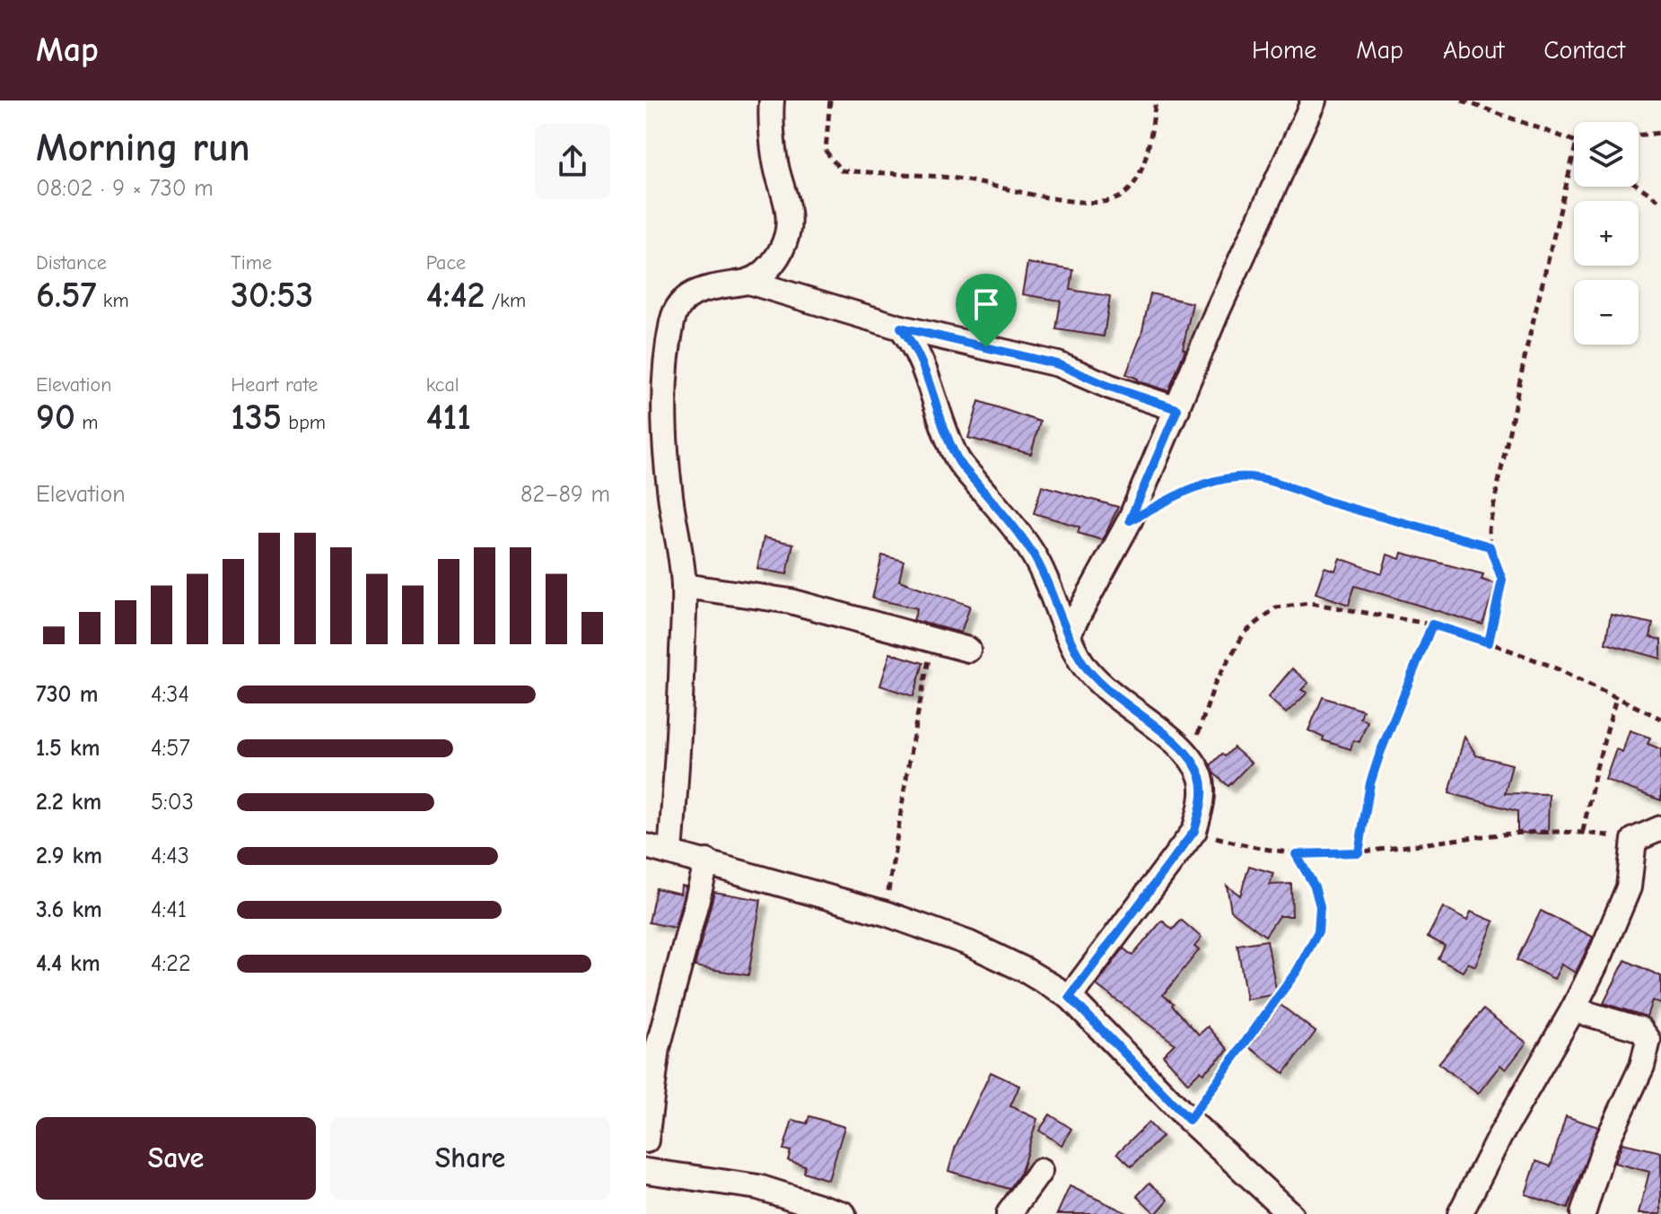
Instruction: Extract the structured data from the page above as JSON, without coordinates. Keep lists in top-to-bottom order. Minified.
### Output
{"page":{"header":"Map","nav":["Home","Map","About","Contact"],"heading":["Morning run","08:02 · 9 × 730 m"],"map_buttons":["+","−"],"stats":[["Distance","6.57 km"],["Time","30:53"],["Pace","4:42 /km"],["Elevation","90 m"],["Heart rate","135 bpm"],["kcal","411"]],"chart":["Elevation","82–89 m"],"list":[{"name":"730 m","note":"4:34"},{"name":"1.5 km","note":"4:57"},{"name":"2.2 km","note":"5:03"},{"name":"2.9 km","note":"4:43"},{"name":"3.6 km","note":"4:41"},{"name":"4.4 km","note":"4:22"}],"buttons":["Save","Share"]}}
